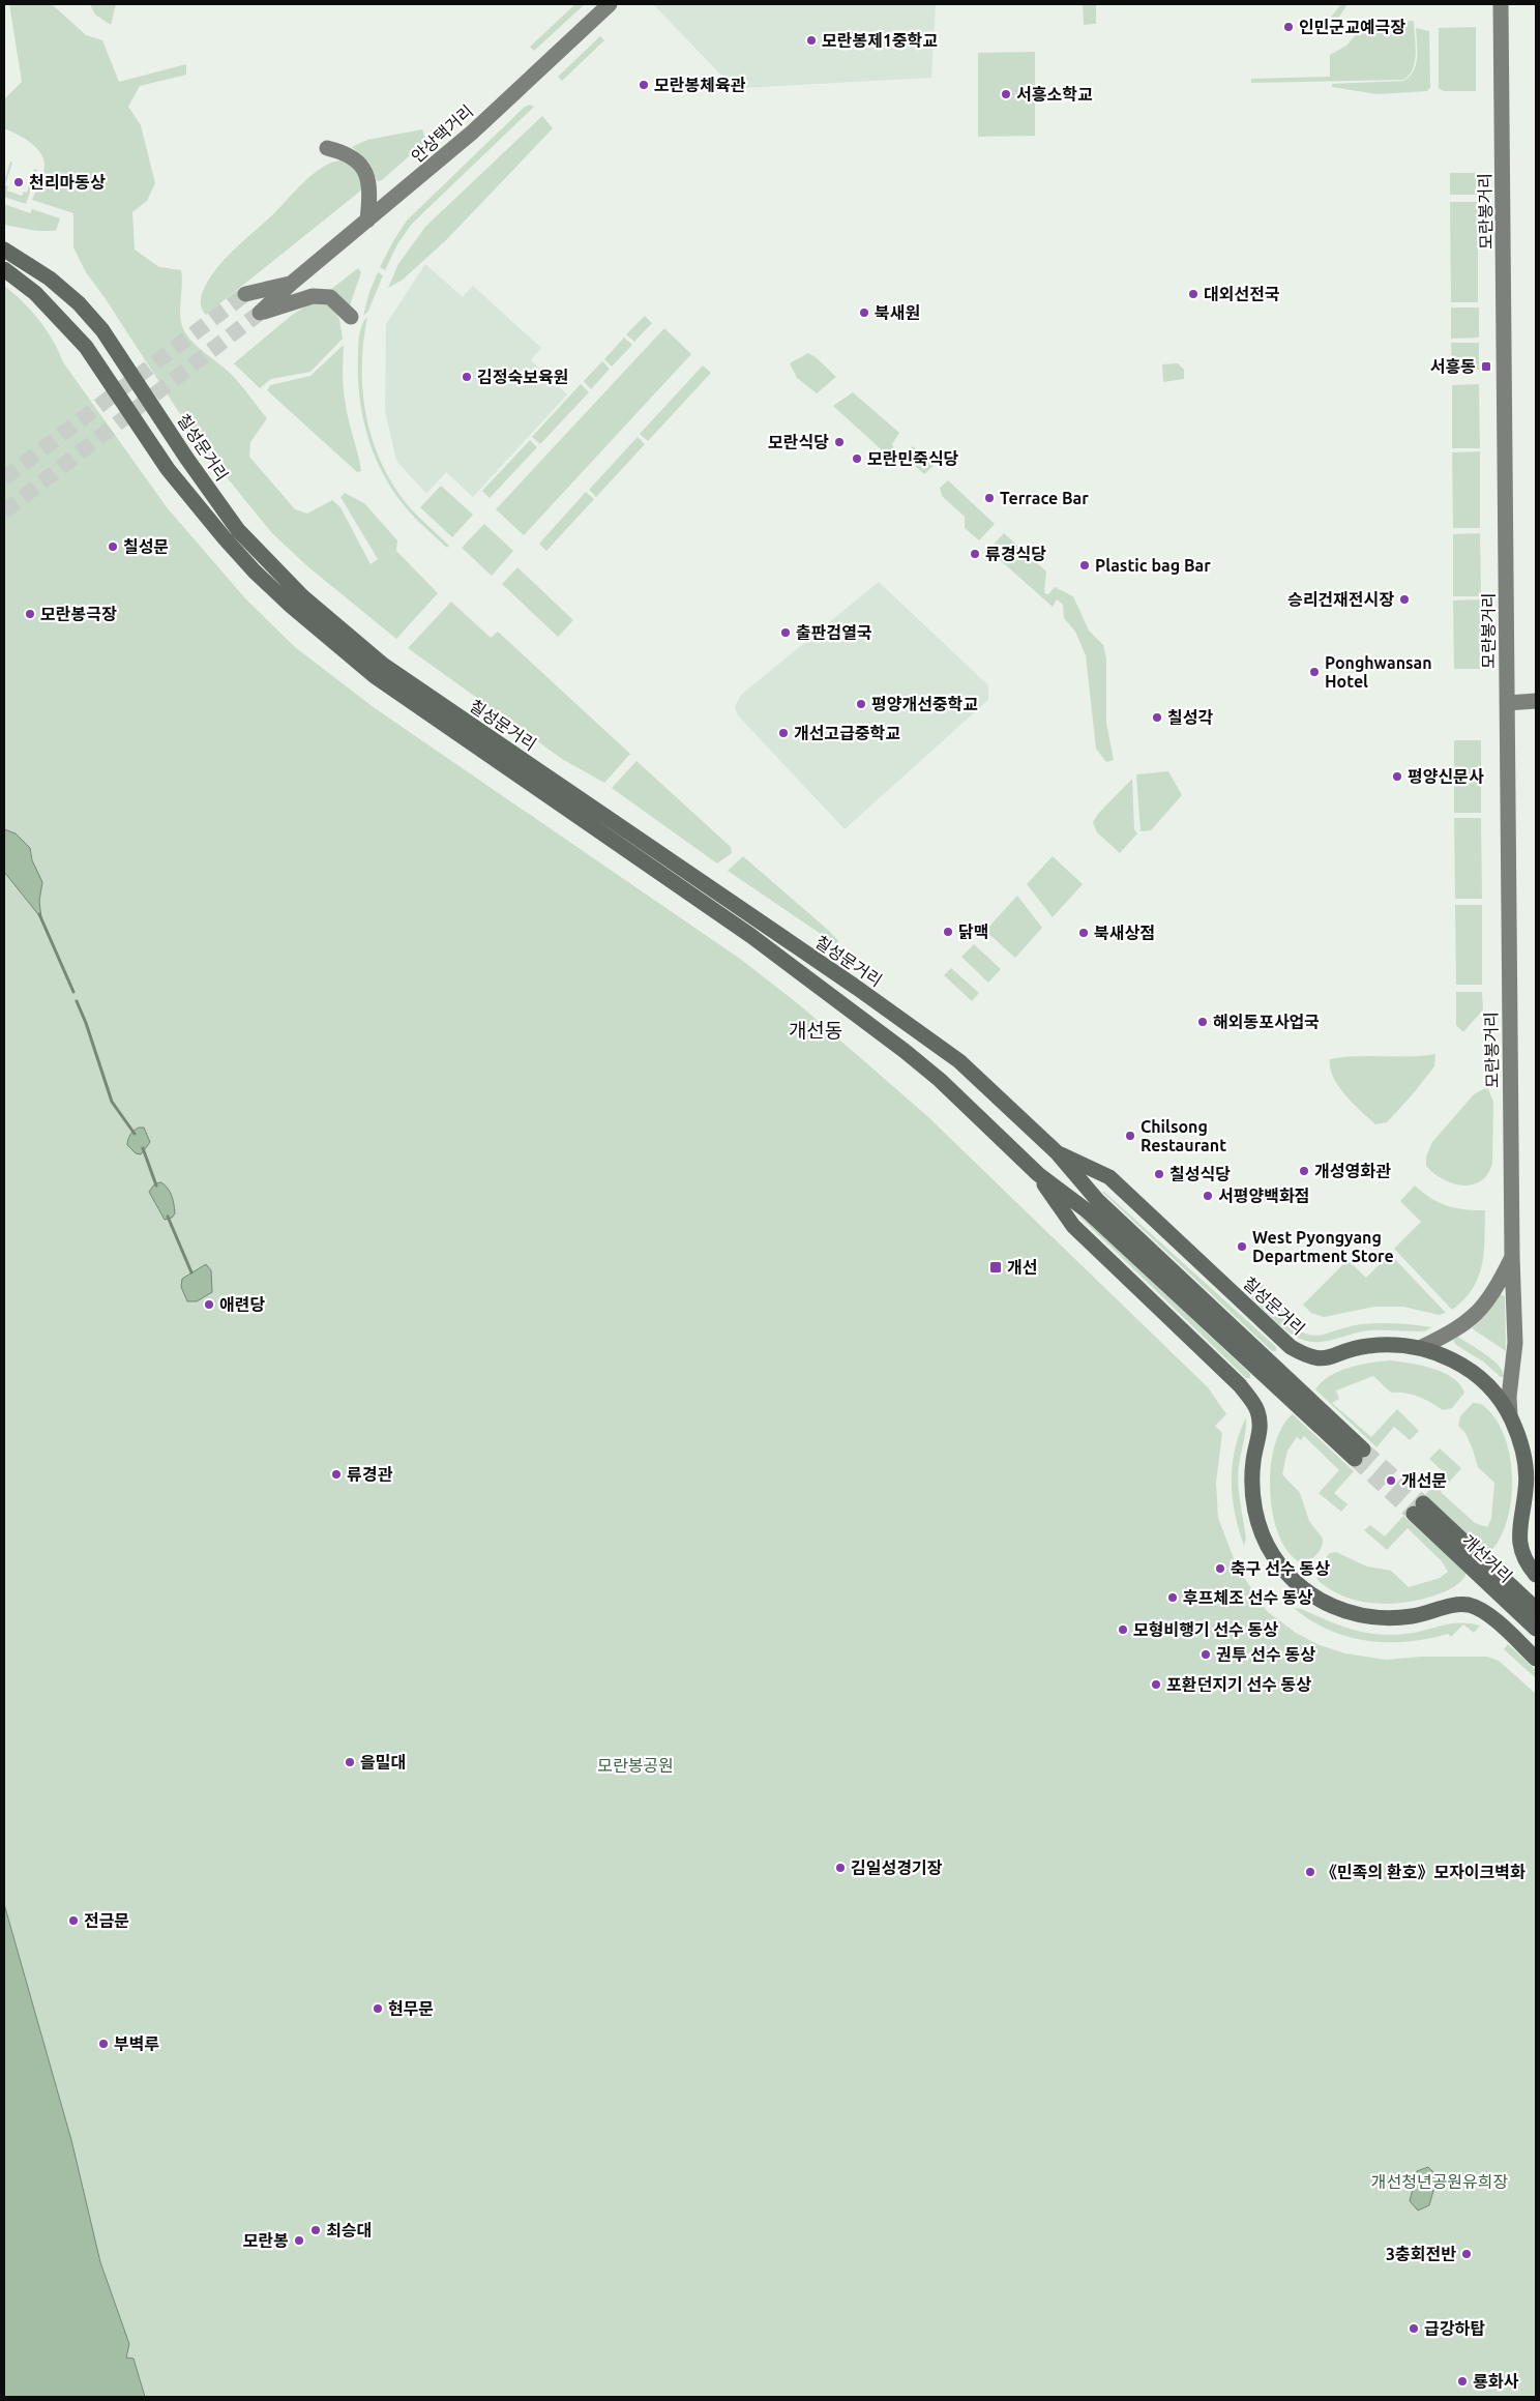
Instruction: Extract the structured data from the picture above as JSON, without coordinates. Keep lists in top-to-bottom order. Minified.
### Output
{"streets":{"main road":["안상택거리","모란봉거리","칠성문거리","개선거리"]},"crossings":[["모란봉거리","칠성문거리"]],"districts":["개선동"],"parks":["모란봉공원","개선청년공원유희장"],"places":{"other":["인민군교예극장","모란봉제1중학교","모란봉체육관","서흥소학교","천리마동상","대외선전국","북새원","김정숙보육원","모란식당","모란민죽식당","Terrace Bar","칠성문","류경식당","Plastic bag Bar","승리건재전시장","모란봉극장","출판검열국","Ponghwansan Hotel","평양개선중학교","칠성각","개선고급중학교","평양신문사","닭맥","북새상점","해외동포사업국","Chilsong Restaurant","개성영화관","칠성식당","서평양백화점","West Pyongyang Department Store","애련당","류경관","개선문","축구 선수 동상","후프체조 선수 동상","모형비행기 선수 동상","권투 선수 동상","포환던지기 선수 동상","을밀대","김일성경기장","《민족의 환호》모자이크벽화","전금문","현무문","부벽루","최승대","모란봉","3충회전반","급강하탑","룡화사"],"transit":["서흥동","개선"]}}
